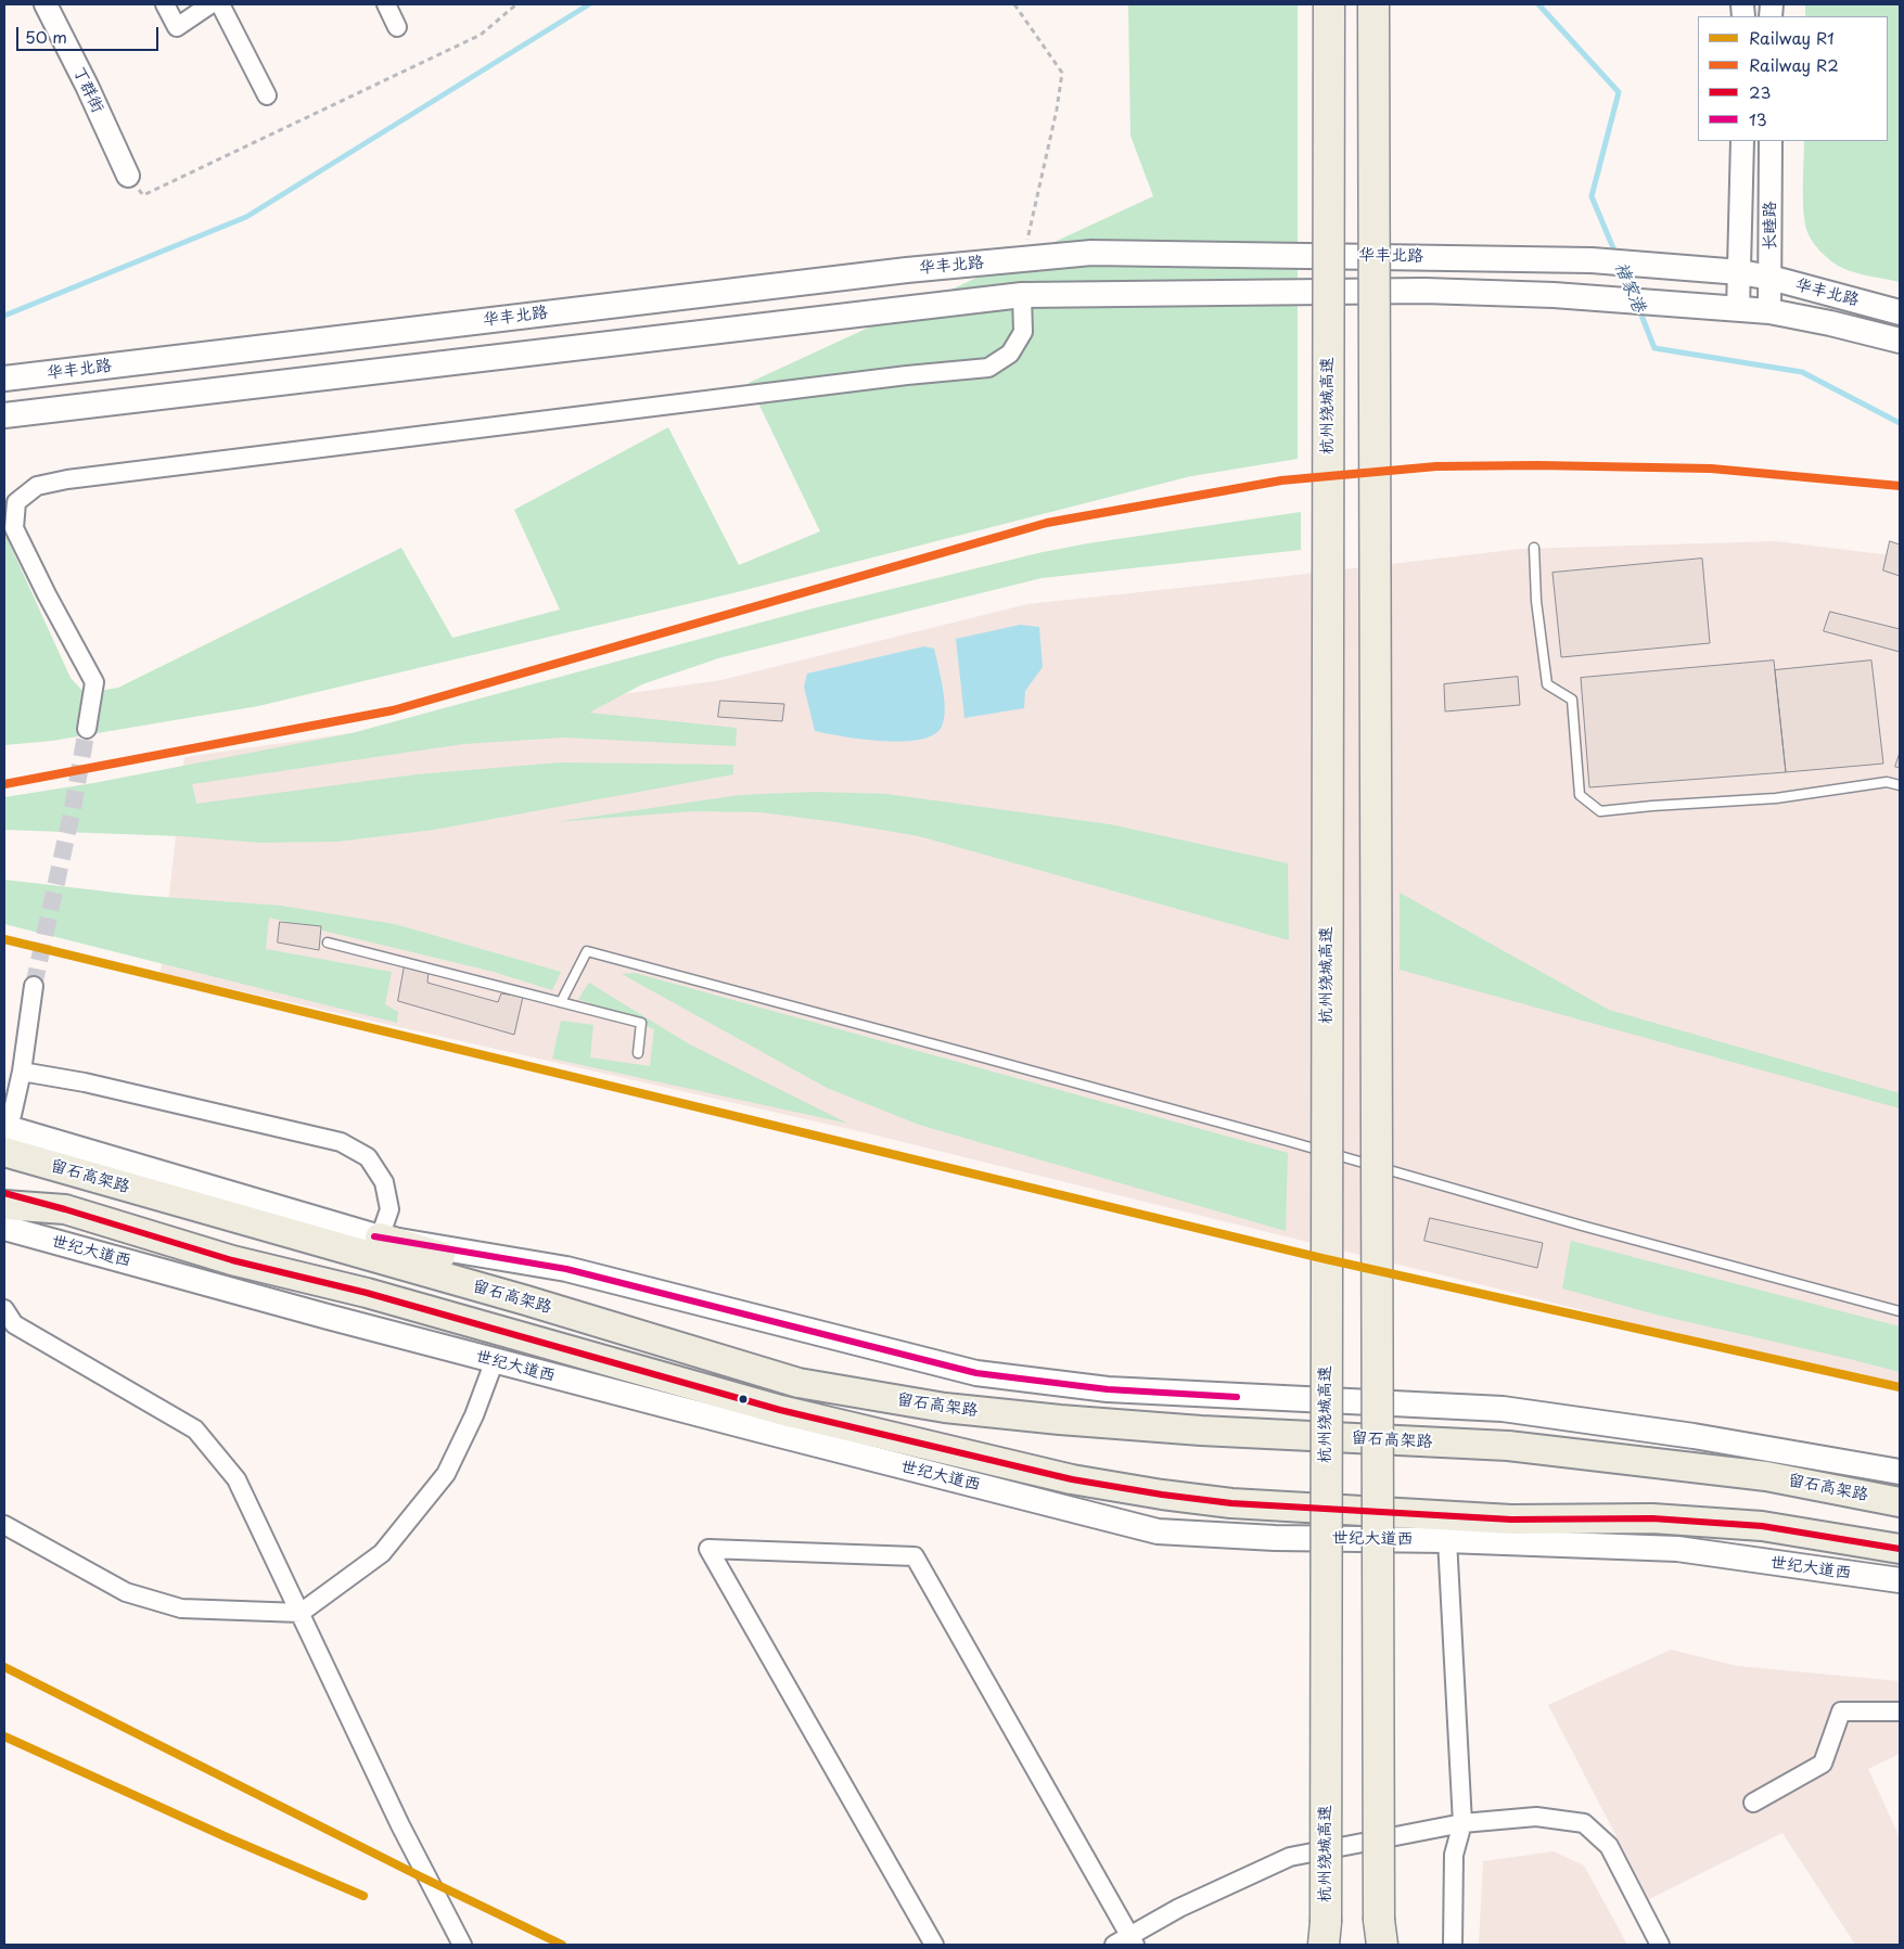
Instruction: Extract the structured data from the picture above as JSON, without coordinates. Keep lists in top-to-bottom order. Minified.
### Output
{"streets":{"highway":["杭州绕城高速","留石高架路"],"main road":["华丰北路","世纪大道西"],"street":["丁群街","长睦路"]},"crossings":[["长睦路","华丰北路"]],"water":["褚家港"],"lines":["rail line R2","rail line R1","transit line 23","transit line 13"],"legend":["Railway R1","Railway R2","23","13"],"scale_bar":"50 m"}
